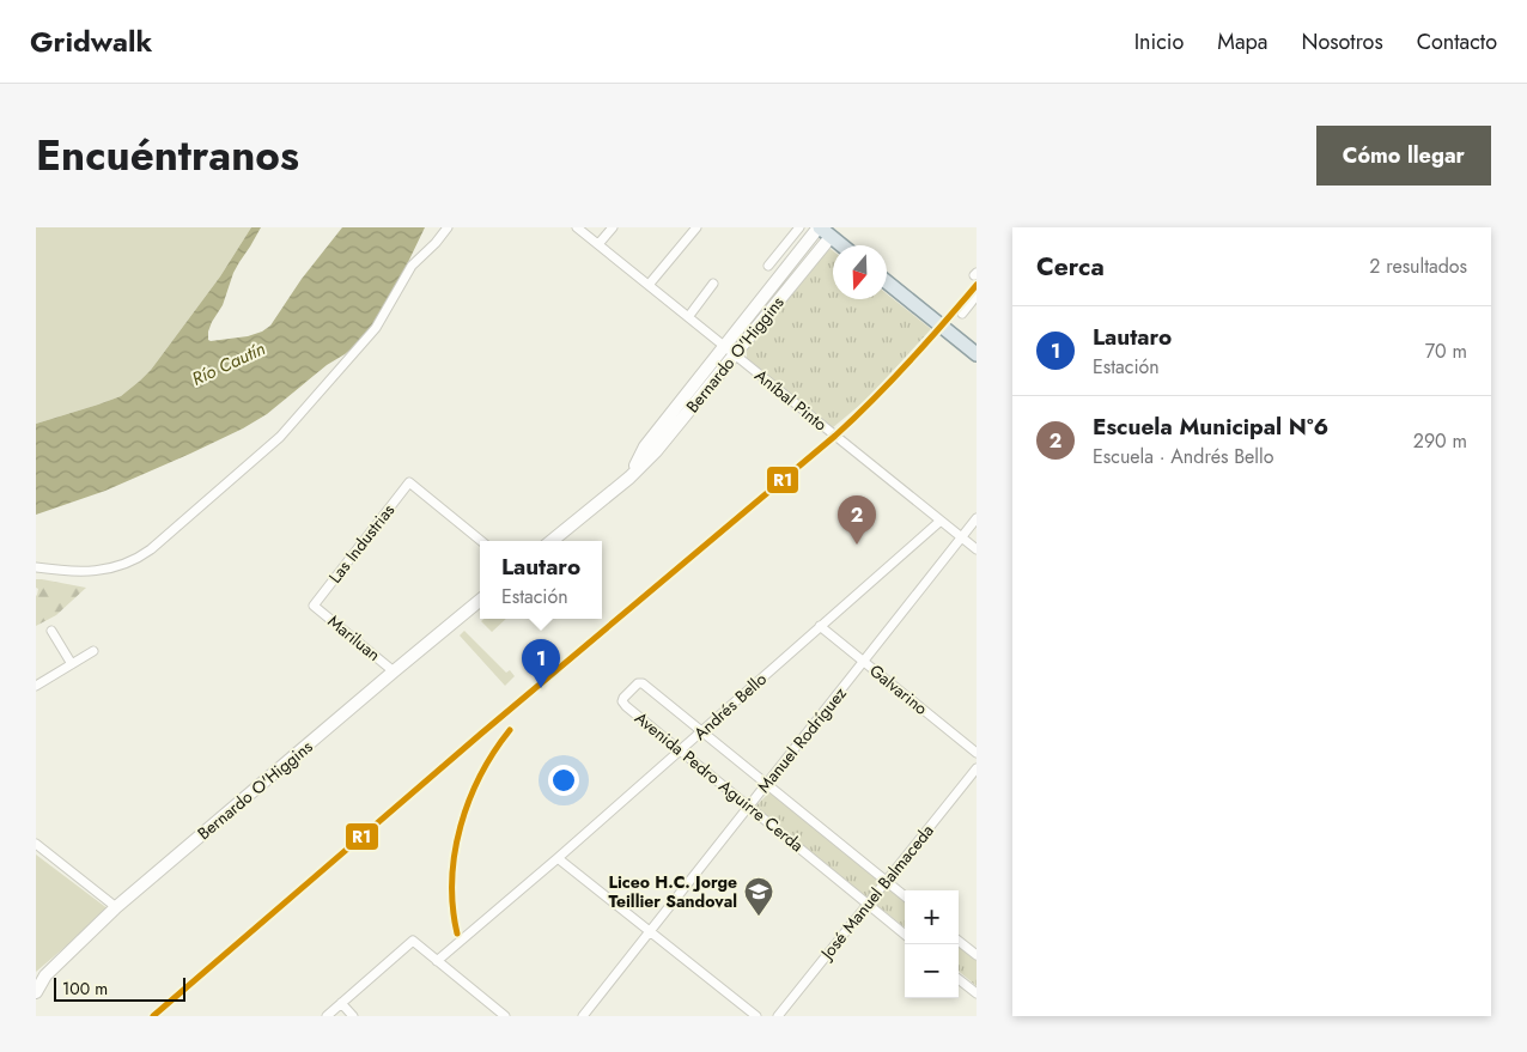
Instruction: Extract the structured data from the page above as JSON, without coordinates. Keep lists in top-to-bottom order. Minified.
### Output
{"streets":{"main road":["Bernardo O'Higgins"],"street":["Aníbal Pinto","Las Industrias","Mariluan","Galvarino","Andrés Bello","Manuel Rodríguez","Avenida Pedro Aguirre Cerda","José Manuel Balmaceda"]},"crossings":[["Bernardo O'Higgins","Aníbal Pinto"],["Bernardo O'Higgins","Mariluan"],["Aníbal Pinto","Andrés Bello"],["Aníbal Pinto","Manuel Rodríguez"],["Las Industrias","Mariluan"],["Galvarino","Andrés Bello"],["Galvarino","Manuel Rodríguez"],["Andrés Bello","Avenida Pedro Aguirre Cerda"],["Manuel Rodríguez","Avenida Pedro Aguirre Cerda"],["Avenida Pedro Aguirre Cerda","José Manuel Balmaceda"]],"water":["Río Cautín"],"places":{"school or university":["Liceo H.C. Jorge Teillier Sandoval"]},"lines":["transit line R1"],"scale_bar":"100 m","north":"bottom","page":{"header":"Gridwalk","nav":["Inicio","Mapa","Nosotros","Contacto"],"title":"Encuéntranos","buttons":"Cómo llegar","heading":["Cerca","2 resultados"],"list":[{"mark":"1","name":"Lautaro","note":"Estación","value":"70 m"},{"mark":"2","name":"Escuela Municipal N°6","note":"Escuela · Andrés Bello","value":"290 m"}],"pins":["2","1"],"popup":["Lautaro","Estación"],"map_buttons":["+","−"],"scale":"100 m"}}
